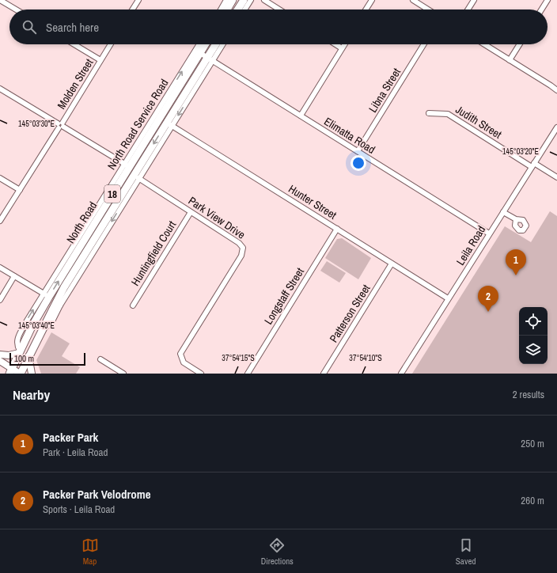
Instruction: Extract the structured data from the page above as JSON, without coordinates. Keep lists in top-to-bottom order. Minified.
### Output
{"streets":{"highway":["18","North Road"],"street":["Molden Street","Libna Street","Judith Street","North Road Service Road","Elimatta Road","Hunter Street","Park View Drive","Leila Road","Huntingfield Court","Longstaff Street","Patterson Street"]},"crossings":[["Libna Street","Elimatta Road"],["Judith Street","Leila Road"],["North Road Service Road","North Road"],["Elimatta Road","North Road"],["Elimatta Road","Leila Road"],["Hunter Street","North Road"],["Hunter Street","Leila Road"],["Hunter Street","Longstaff Street"],["Hunter Street","Patterson Street"],["Park View Drive","Huntingfield Court"]],"scale_bar":"100 m","page":{"search":"Search here","pins":["1","2"],"scale":"100 m","heading":["Nearby","2 results"],"list":[{"mark":"1","name":"Packer Park","note":"Park · Leila Road","value":"250 m"},{"mark":"2","name":"Packer Park Velodrome","note":"Sports · Leila Road","value":"260 m"}],"nav":["Map","Directions","Saved"]},"coordinates":["145°03'30\"E","145°03'20\"E","145°03'40\"E","37°54'15\"S","37°54'10\"S"]}
